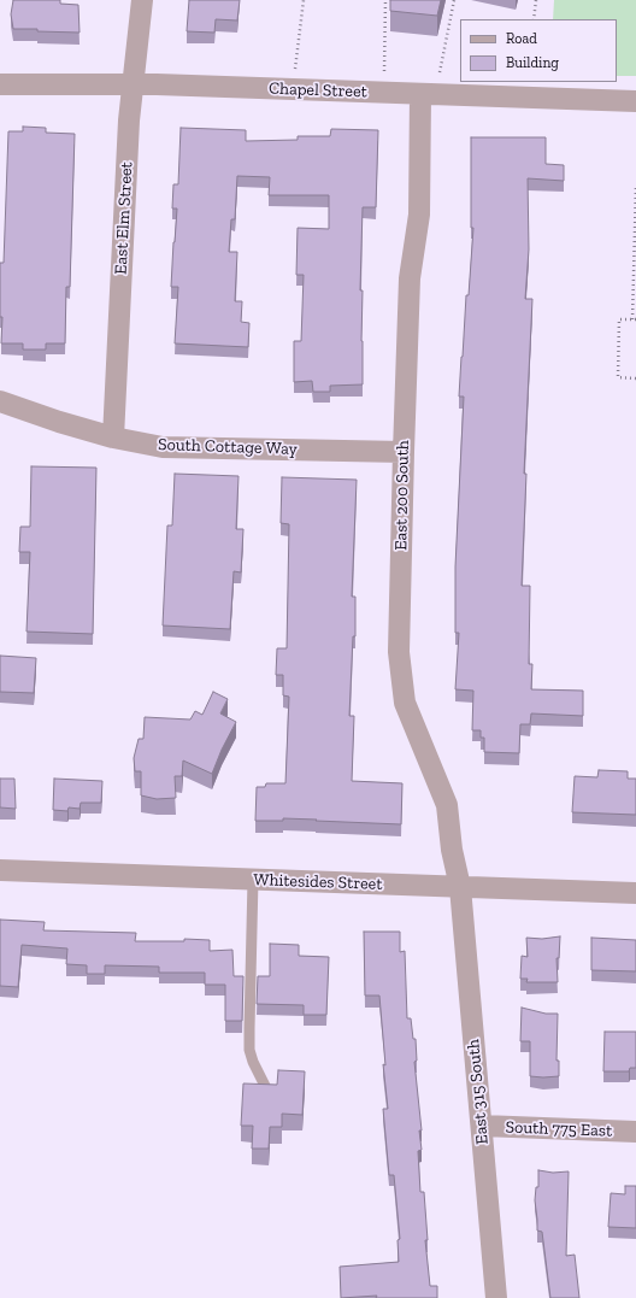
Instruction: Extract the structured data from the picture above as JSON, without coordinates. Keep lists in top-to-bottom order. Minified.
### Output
{"streets":{"street":["Chapel Street","East Elm Street","South Cottage Way","East 200 South","Whitesides Street","East 315 South","South 775 East"]},"crossings":[["Chapel Street","East Elm Street"],["Chapel Street","East 200 South"],["East Elm Street","South Cottage Way"],["South Cottage Way","East 200 South"],["East 200 South","Whitesides Street"],["East 200 South","East 315 South"],["Whitesides Street","East 315 South"],["East 315 South","South 775 East"]],"legend":["Road","Building"]}
